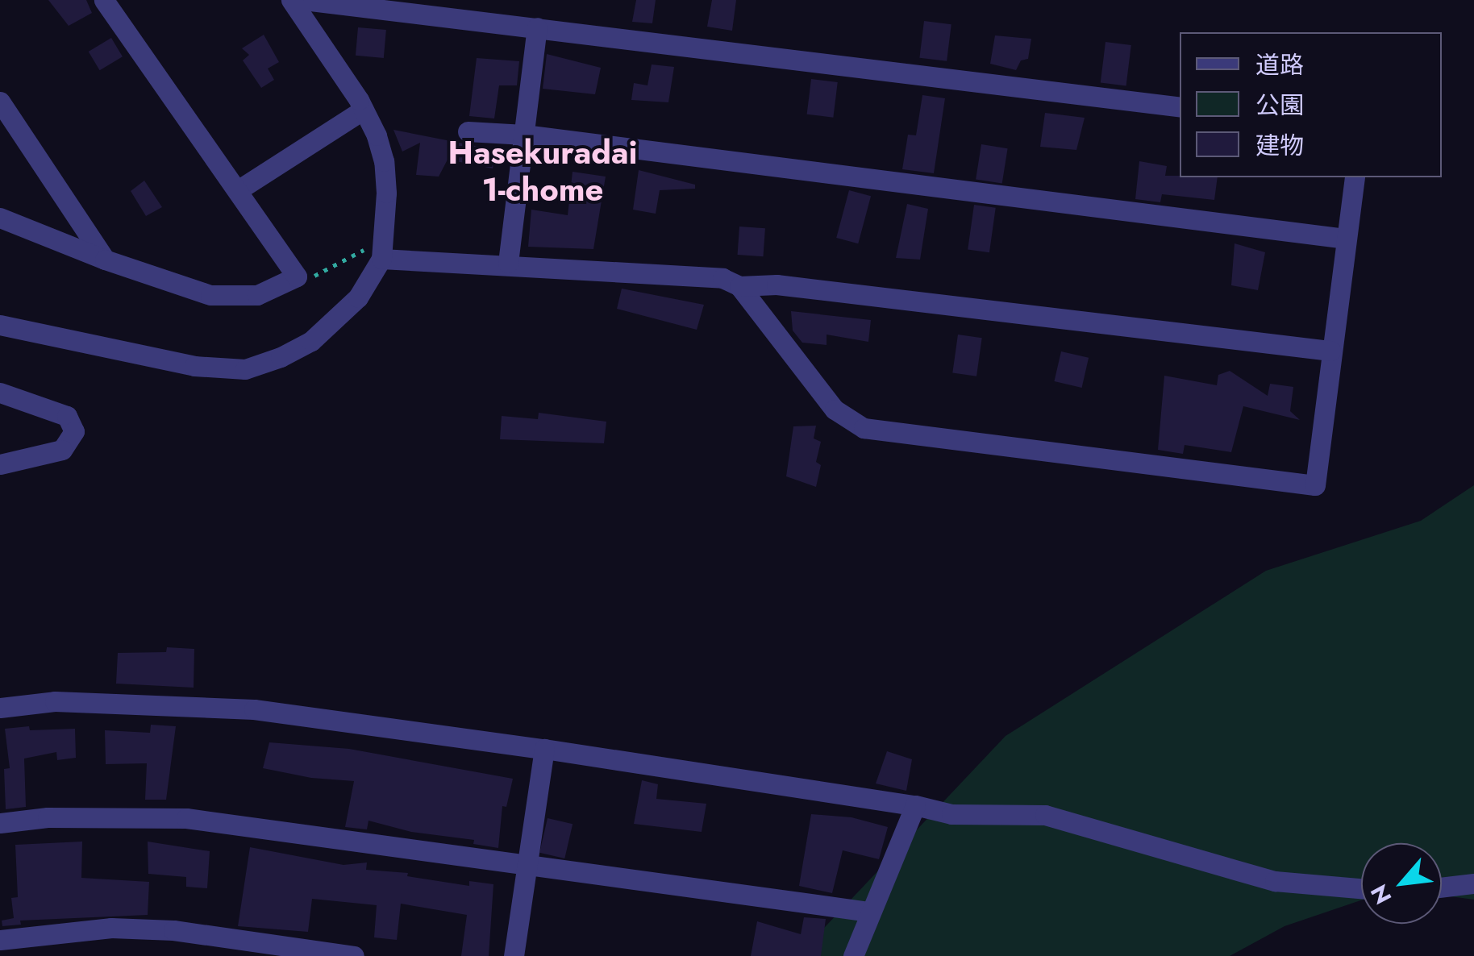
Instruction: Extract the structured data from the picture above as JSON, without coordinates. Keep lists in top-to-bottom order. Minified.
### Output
{"districts":["Hasekuradai 1-chome"],"legend":["道路","公園","建物"],"north":"bottom left"}
